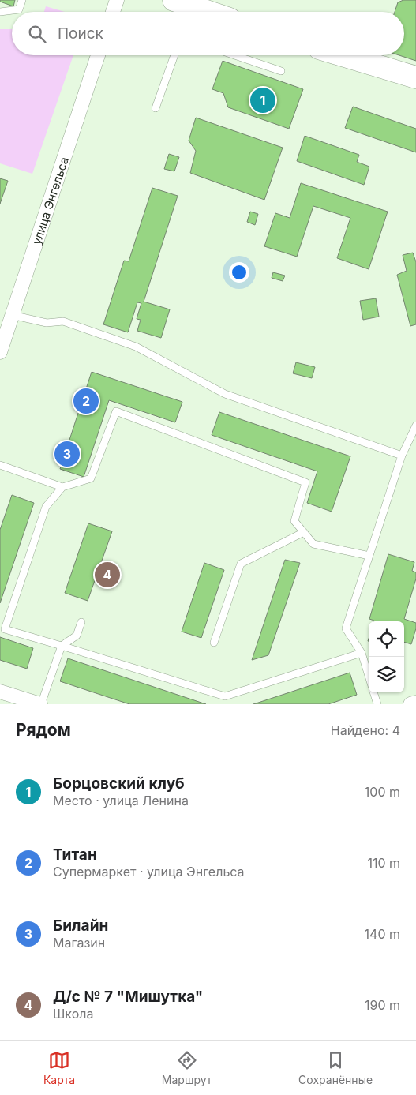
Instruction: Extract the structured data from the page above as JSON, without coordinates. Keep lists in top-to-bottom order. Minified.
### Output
{"streets":{"street":["улица Энгельса"]},"page":{"search":"Поиск","pins":["1","2","3","4"],"heading":["Рядом","Найдено: 4"],"list":[{"mark":"1","name":"Борцовский клуб","note":"Место · улица Ленина","value":"100 m"},{"mark":"2","name":"Титан","note":"Супермаркет · улица Энгельса","value":"110 m"},{"mark":"3","name":"Билайн","note":"Магазин","value":"140 m"},{"mark":"4","name":"Д/с № 7 \"Мишутка\"","note":"Школа","value":"190 m"}],"nav":["Карта","Маршрут","Сохранённые"]}}
